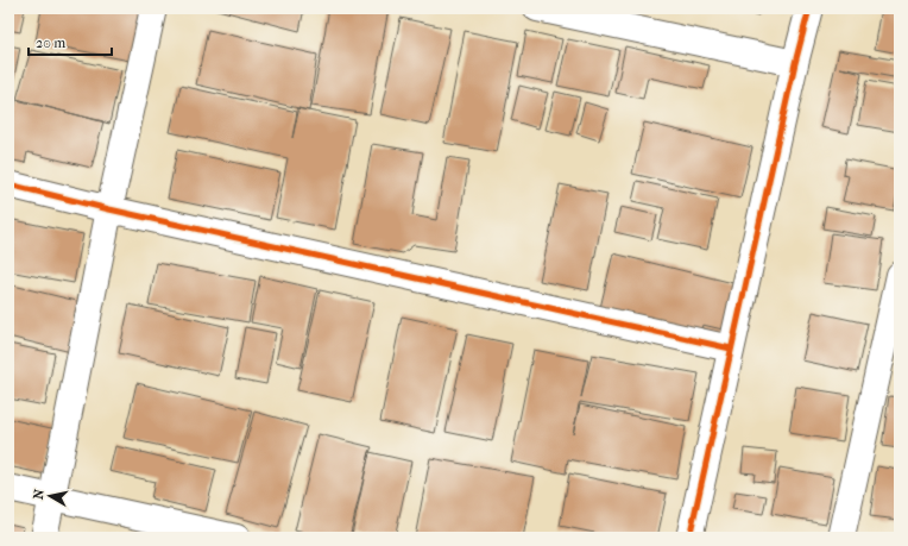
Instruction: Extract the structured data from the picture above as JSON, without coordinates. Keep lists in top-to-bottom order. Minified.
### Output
{"scale_bar":"20 m","north":"left"}
